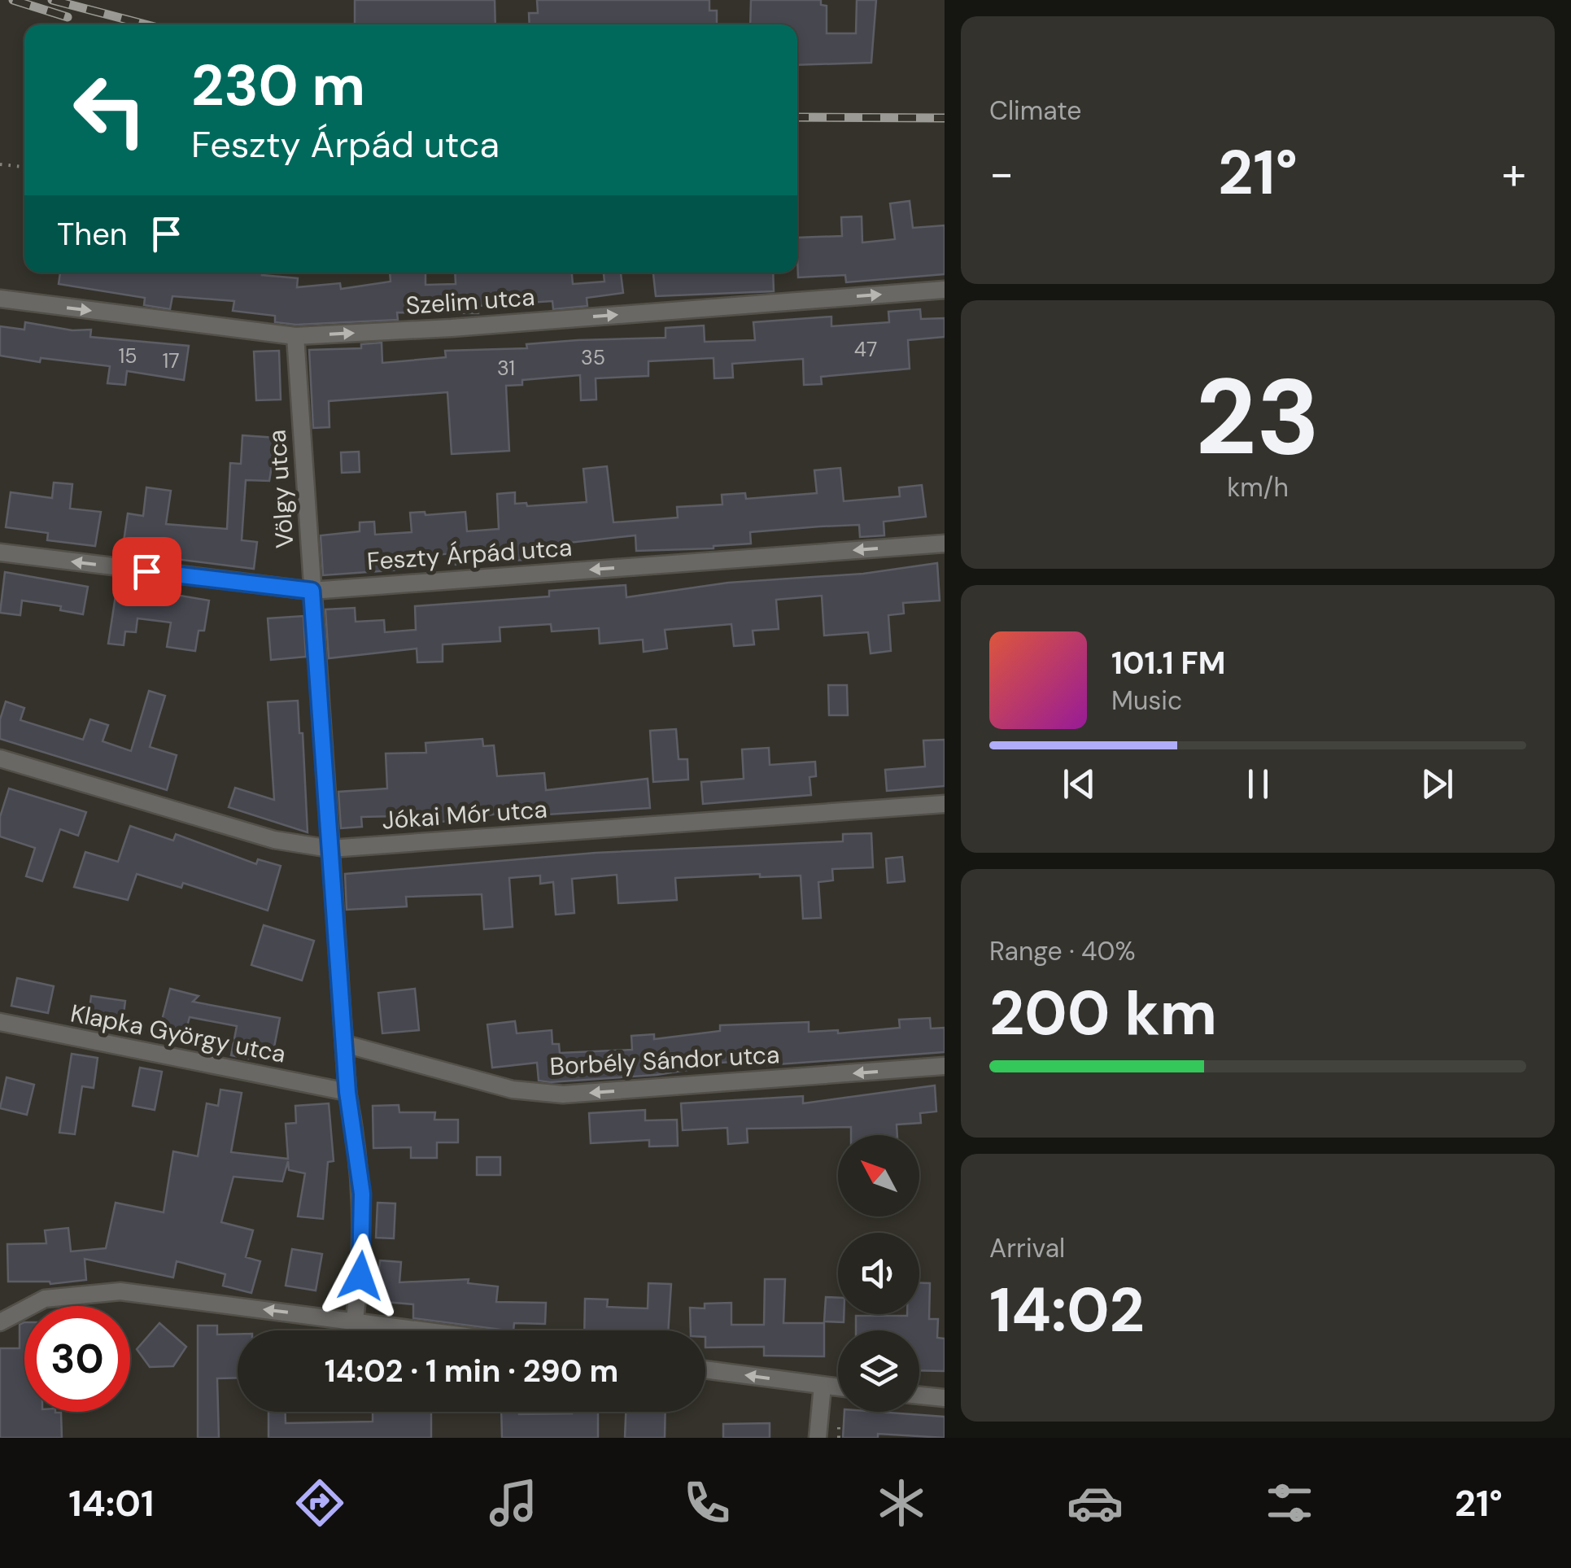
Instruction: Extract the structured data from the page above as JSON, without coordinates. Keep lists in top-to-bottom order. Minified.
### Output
{"streets":{"street":["Szelim utca","Völgy utca","Feszty Árpád utca","Jókai Mór utca","Klapka György utca","Borbély Sándor utca"]},"crossings":[["Szelim utca","Völgy utca"],["Völgy utca","Feszty Árpád utca"],["Völgy utca","Jókai Mór utca"],["Völgy utca","Klapka György utca"],["Völgy utca","Borbély Sándor utca"]],"one_way":["Szelim utca","Feszty Árpád utca","Borbély Sándor utca"],"house_numbers":["47","15","35","17","31"],"north":"top left","page":{"tile":["Climate",["23","km/h"],["Range · 40%","200 km"],["Arrival","14:02"]],"turn":["230 m","Feszty Árpád utca"],"heat":["−","21°","+"],"then":"Then","song":["101.1 FM","Music"],"limit":"30","trip":"14:02 · 1 min · 290 m","tabs":["14:01","21°"]}}
